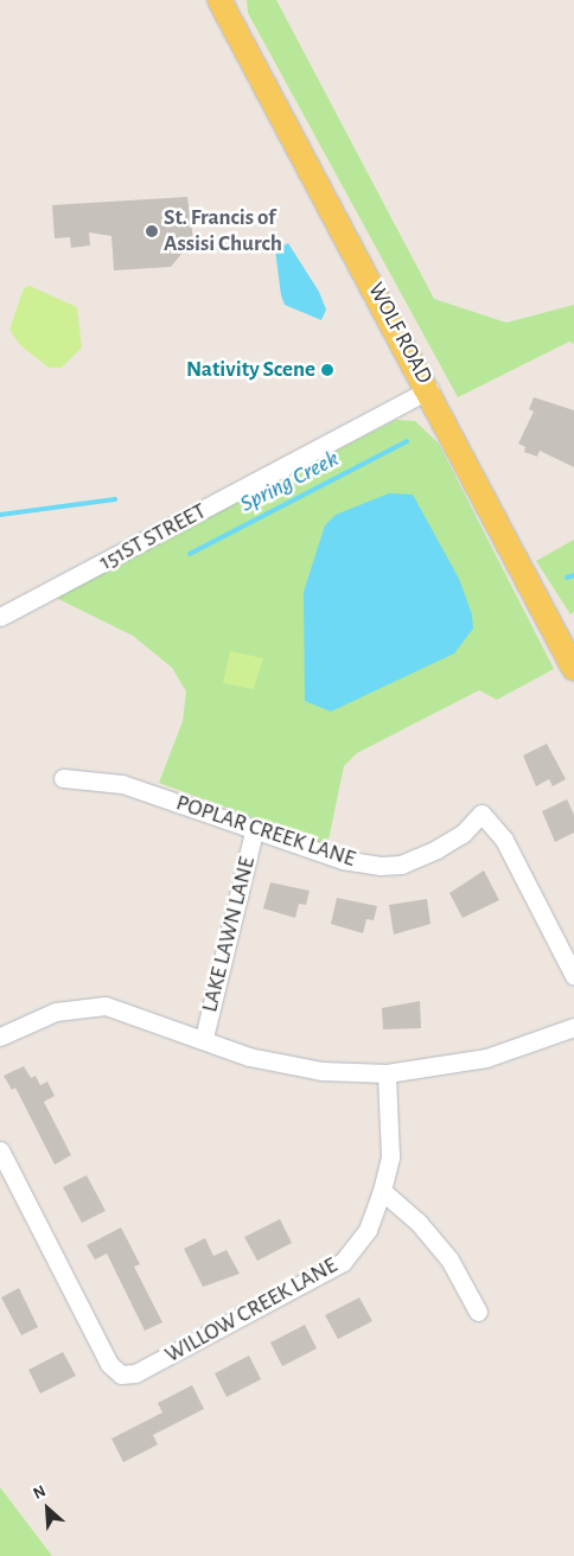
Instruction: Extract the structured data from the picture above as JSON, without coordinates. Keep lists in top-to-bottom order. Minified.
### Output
{"streets":{"main road":["WOLF ROAD"],"street":["151ST STREET","POPLAR CREEK LANE","LAKE LAWN LANE","WILLOW CREEK LANE"]},"crossings":[["WOLF ROAD","151ST STREET"],["POPLAR CREEK LANE","LAKE LAWN LANE"]],"water":["Spring Creek"],"places":["St. Francis of Assisi Church","Nativity Scene"],"north":"top left"}
